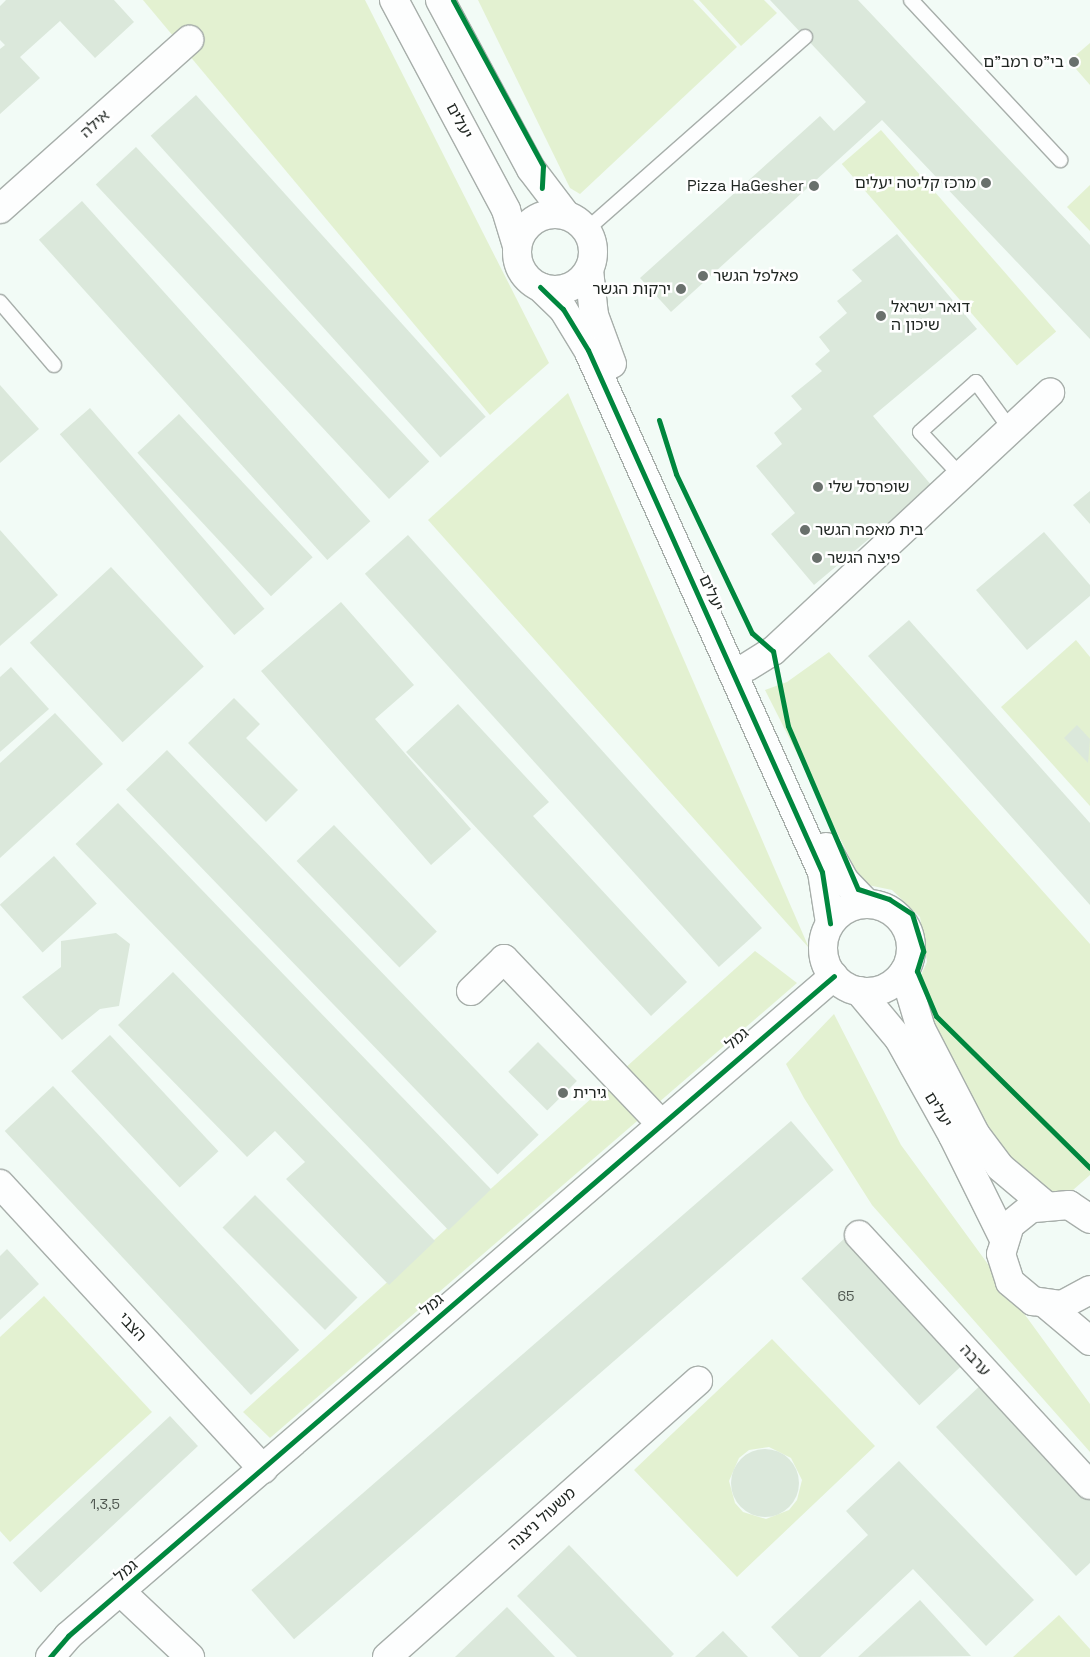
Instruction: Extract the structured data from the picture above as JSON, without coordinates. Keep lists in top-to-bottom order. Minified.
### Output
{"streets":{"street":["יעלים","אילה","גמל","הצבי","ערבה","משעול ניצנה"]},"crossings":[["יעלים","גמל"],["גמל","הצבי"]],"places":["בי\"ס רמב\"ם","מרכז קליטה יעלים","Pizza HaGesher","פאלפל הגשר","ירקות הגשר","דואר ישראל שיכון ה","שופרסל שלי","בית מאפה הגשר","פיצה הגשר","גירית"],"house_numbers":["65","1,3,5"]}
